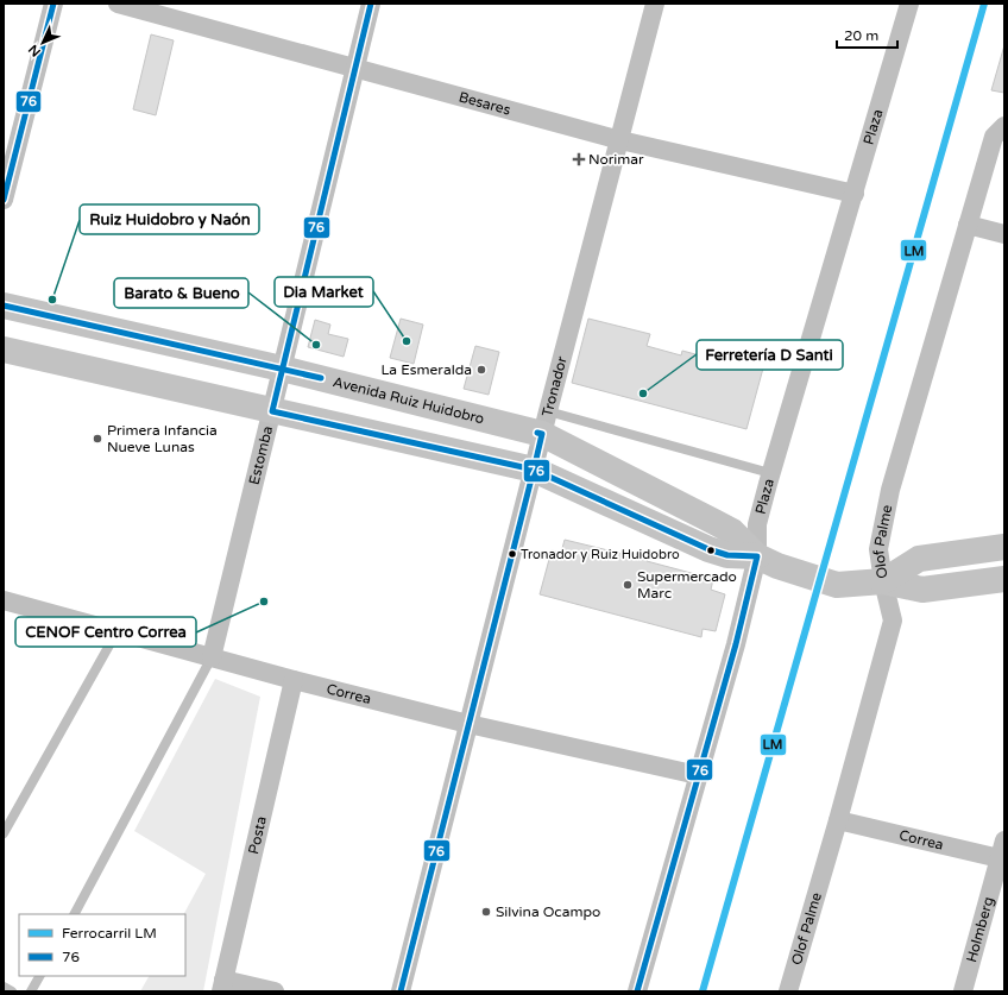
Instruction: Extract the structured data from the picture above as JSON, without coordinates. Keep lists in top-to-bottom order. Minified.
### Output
{"streets":{"main road":["Avenida Ruiz Huidobro"],"street":["Besares","Plaza","Tronador","Estomba","Olof Palme","Correa","Posta","Holmberg"]},"crossings":[["Besares","Plaza"],["Besares","Tronador"],["Besares","Estomba"],["Plaza","Avenida Ruiz Huidobro"],["Plaza","Correa"],["Tronador","Avenida Ruiz Huidobro"],["Tronador","Correa"],["Avenida Ruiz Huidobro","Estomba"],["Avenida Ruiz Huidobro","Olof Palme"],["Estomba","Correa"],["Olof Palme","Correa"],["Correa","Posta"],["Correa","Holmberg"]],"places":{"health":["Norimar"],"other":["Ruiz Huidobro y Naón","Dia Market","Barato & Bueno","La Esmeralda","Ferretería D Santi","Primera Infancia Nueve Lunas","Tronador y Ruiz Huidobro","Supermercado Marc","CENOF Centro Correa","Silvina Ocampo"]},"lines":["rail line LM","transit line 76"],"legend":["Ferrocarril LM","76"],"scale_bar":"20 m","north":"bottom left"}
